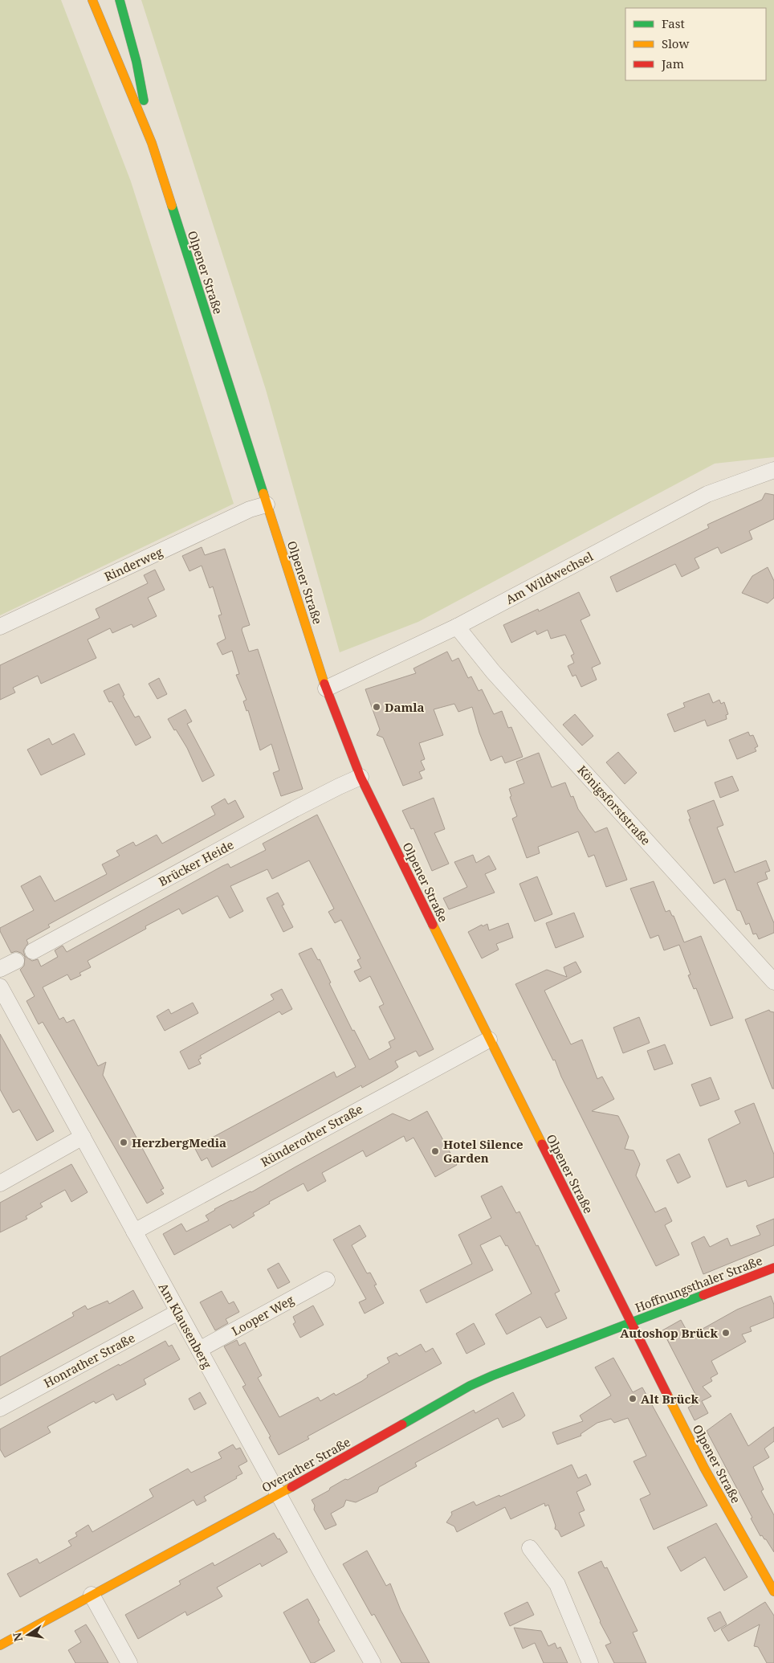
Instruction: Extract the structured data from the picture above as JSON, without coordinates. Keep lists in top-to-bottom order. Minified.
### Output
{"streets":{"main road":["Olpener Straße","Hoffnungsthaler Straße","Overather Straße"],"street":["Rinderweg","Am Wildwechsel","Königsforststraße","Brücker Heide","Ründerother Straße","Looper Weg","Am Klausenberg","Honrather Straße"]},"crossings":[["Olpener Straße","Rinderweg"],["Olpener Straße","Am Wildwechsel"],["Olpener Straße","Brücker Heide"],["Olpener Straße","Ründerother Straße"],["Olpener Straße","Hoffnungsthaler Straße"],["Olpener Straße","Overather Straße"],["Am Wildwechsel","Königsforststraße"],["Ründerother Straße","Am Klausenberg"],["Hoffnungsthaler Straße","Overather Straße"],["Looper Weg","Am Klausenberg"],["Am Klausenberg","Honrather Straße"],["Am Klausenberg","Overather Straße"]],"places":["Damla","HerzbergMedia","Hotel Silence Garden","Autoshop Brück","Alt Brück"],"legend":["Fast","Slow","Jam"],"north":"left"}
